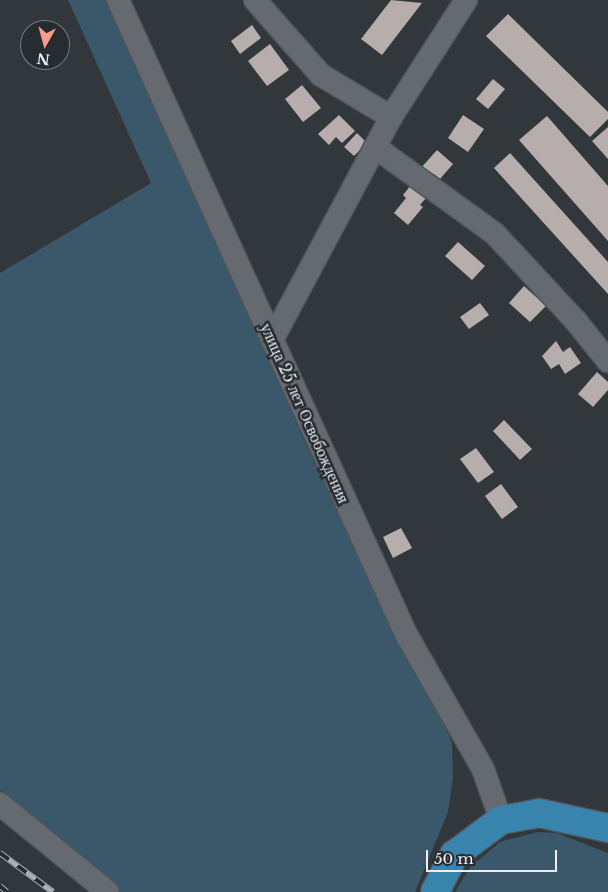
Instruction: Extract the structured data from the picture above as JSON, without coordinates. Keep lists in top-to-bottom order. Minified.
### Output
{"streets":{"street":["улица 25 лет Освобождения"]},"scale_bar":"50 m","north":"bottom"}
